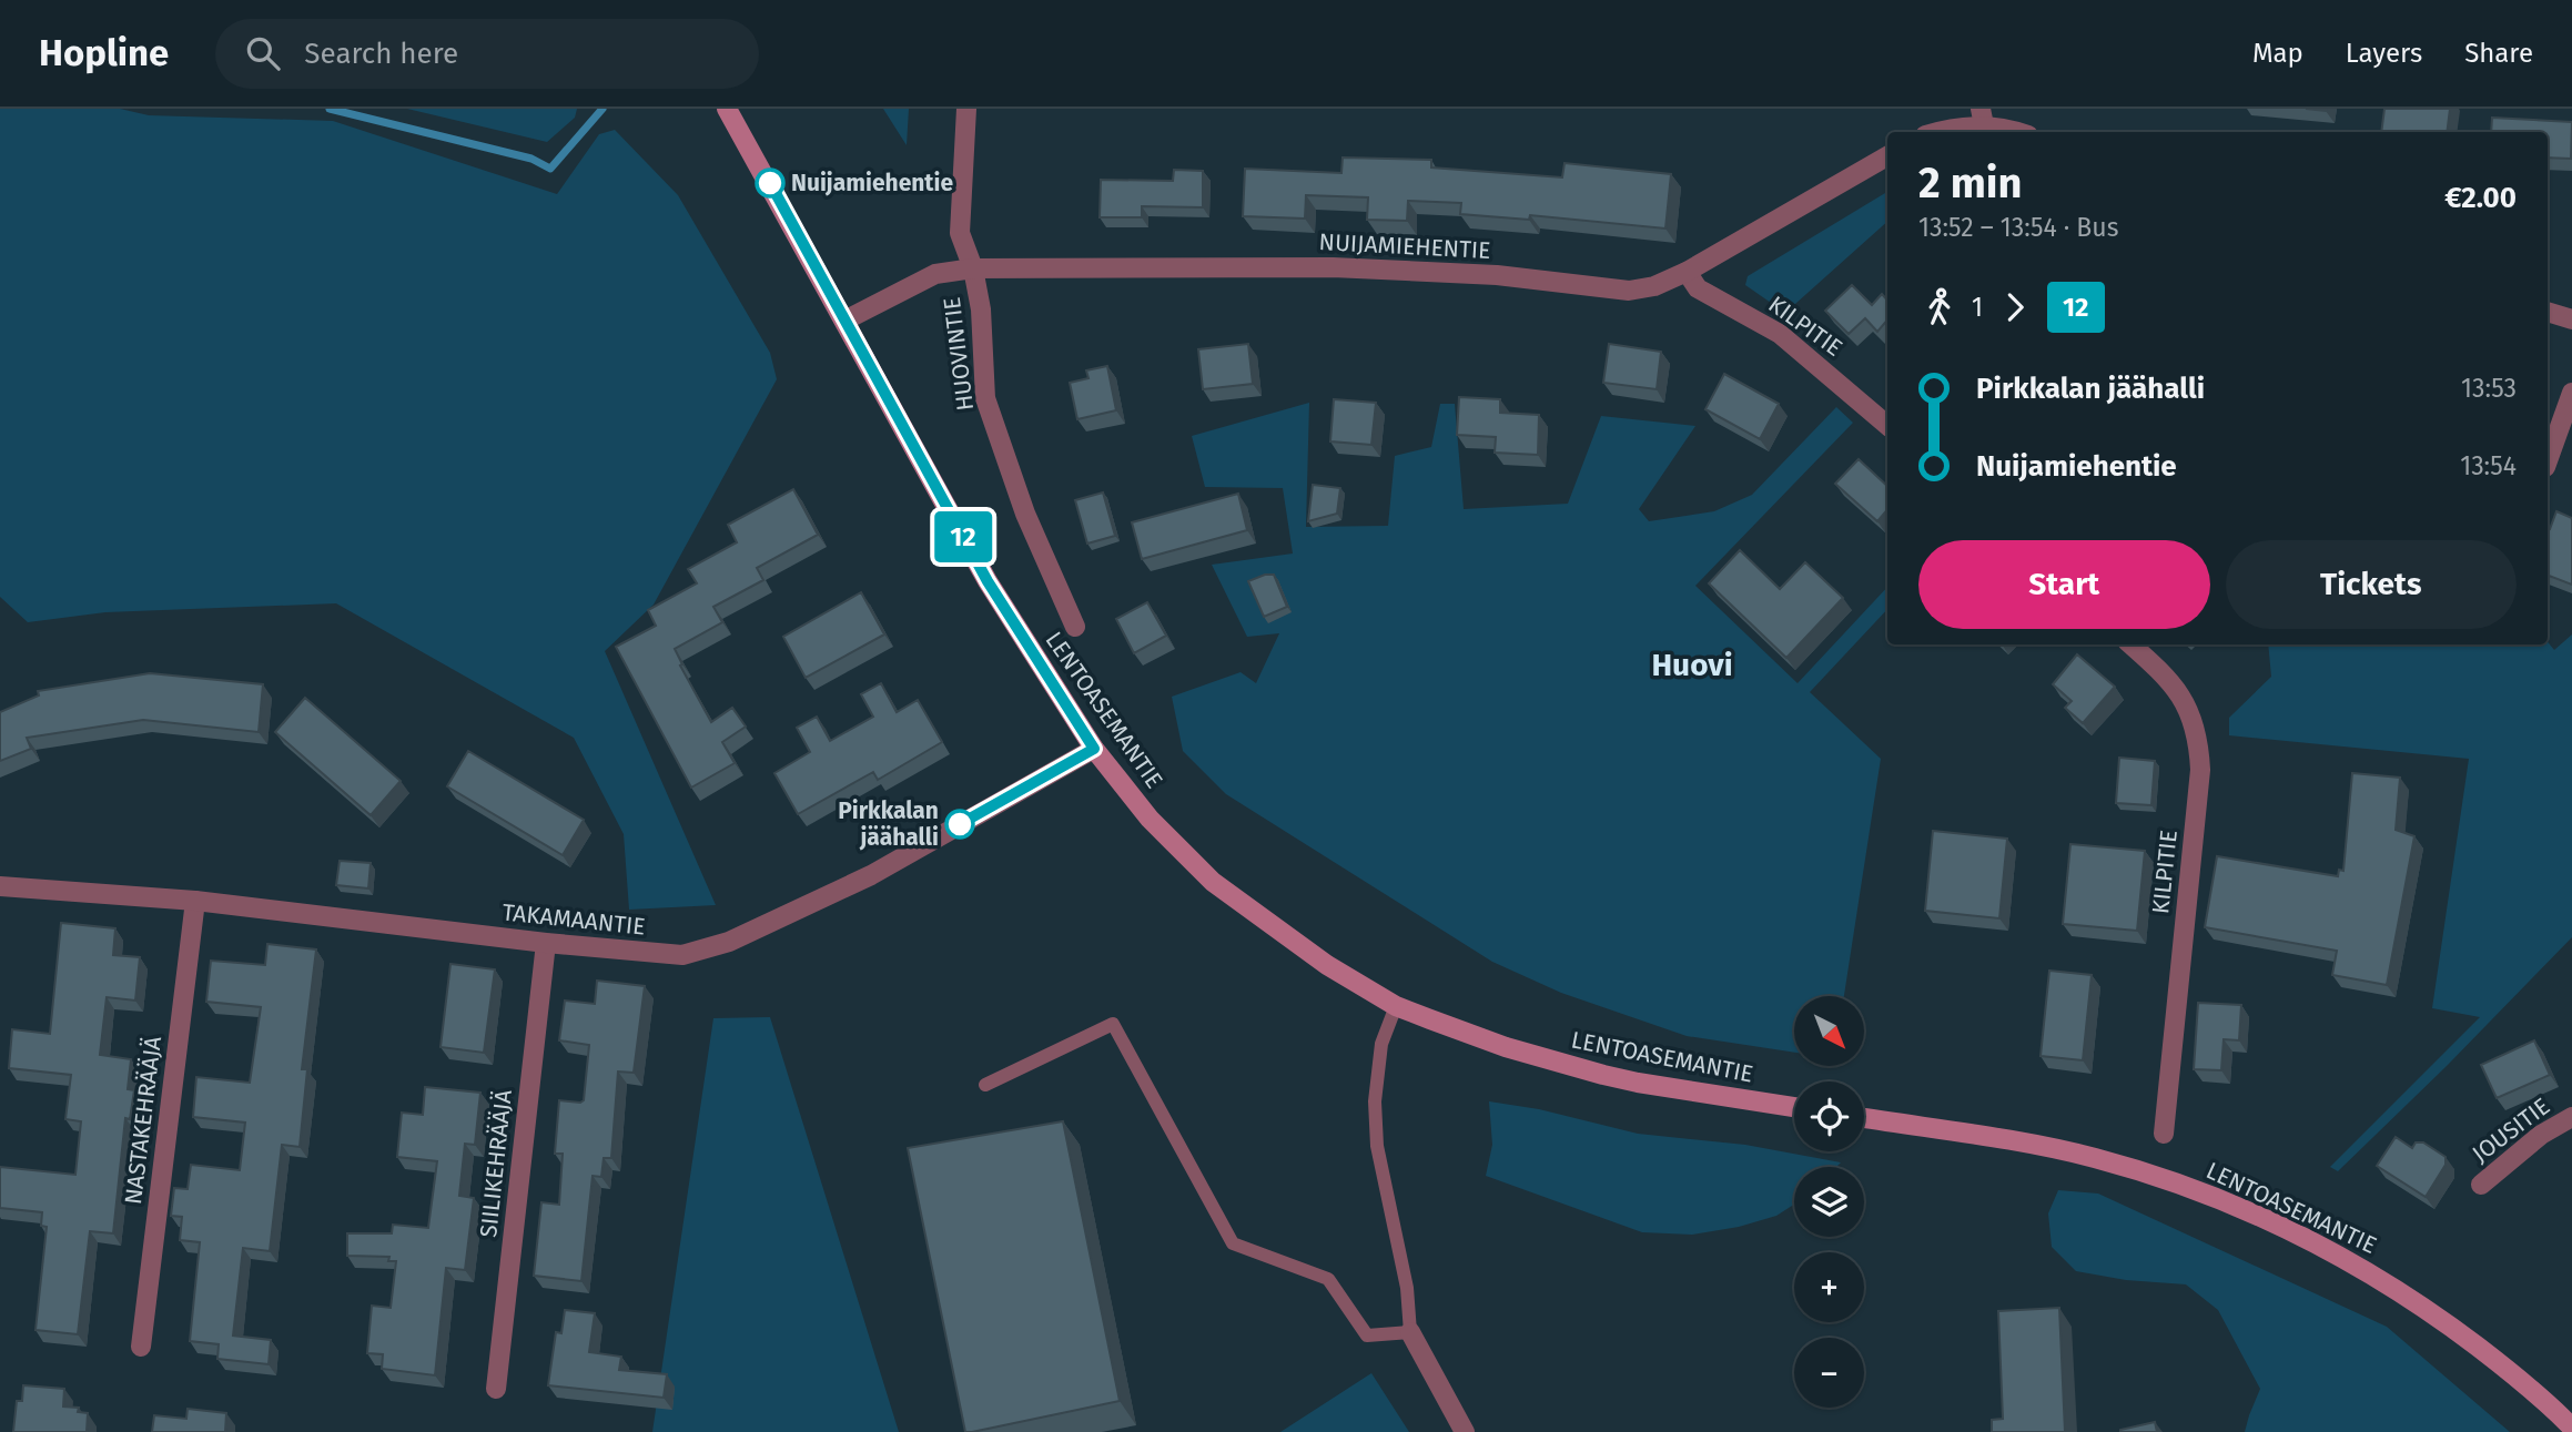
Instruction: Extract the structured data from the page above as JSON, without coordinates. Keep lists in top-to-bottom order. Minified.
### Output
{"streets":{"main road":["LENTOASEMANTIE"],"street":["NUIJAMIEHENTIE","KILPITIE","HUOVINTIE","TAKAMAANTIE","NASTAKEHRÄÄJÄ","JOUSITIE","SIILIKEHRÄÄJÄ"]},"crossings":[["NUIJAMIEHENTIE","KILPITIE"],["NUIJAMIEHENTIE","HUOVINTIE"],["NUIJAMIEHENTIE","LENTOASEMANTIE"],["LENTOASEMANTIE","TAKAMAANTIE"],["TAKAMAANTIE","NASTAKEHRÄÄJÄ"],["TAKAMAANTIE","SIILIKEHRÄÄJÄ"]],"districts":["Huovi"],"places":["Nuijamiehentie","Pirkkalan jäähalli"],"lines":["bus line 12"],"north":"bottom right","page":{"header":"Hopline","search":"Search here","nav":["Map","Layers","Share"],"on_map":"12","heading":["2 min","13:52 – 13:54 · Bus","€2.00"],"legs":["1","12"],"list":[{"name":"Pirkkalan jäähalli","value":"13:53"},{"name":"Nuijamiehentie","value":"13:54"}],"buttons":["Start","Tickets"],"map_buttons":["+","−"]}}
